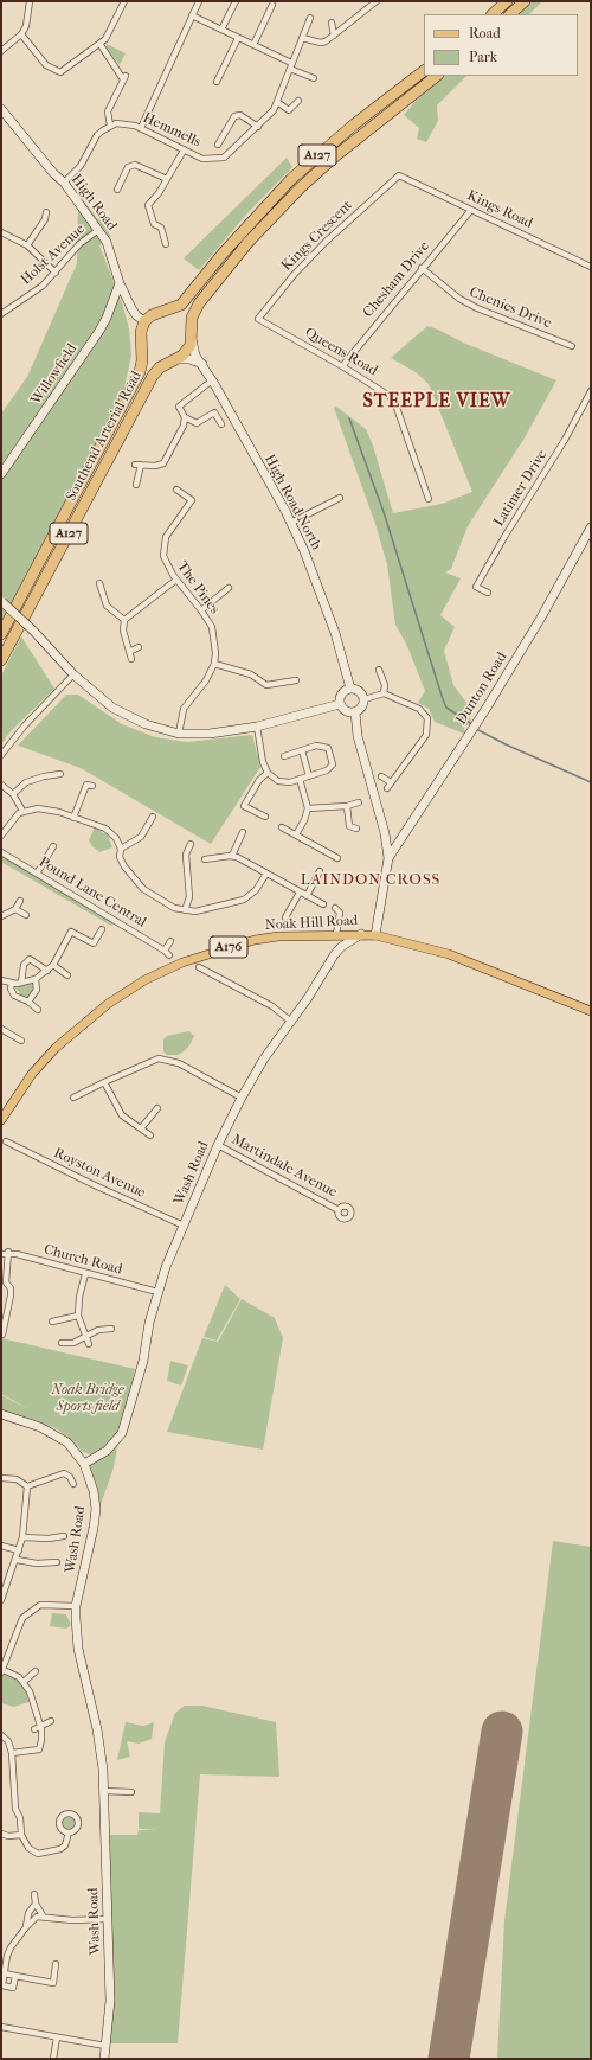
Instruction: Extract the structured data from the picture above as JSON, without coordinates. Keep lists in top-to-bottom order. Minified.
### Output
{"streets":{"highway":["A127","Southend Arterial Road"],"main road":["Noak Hill Road","A176"],"street":["Hemmells","High Road","Kings Road","Kings Crescent","Holst Avenue","Chesham Drive","Chenies Drive","Queens Road","Willowfield","Latimer Drive","High Road North","The Pines","Dunton Road","Pound Lane Central","Martindale Avenue","Royston Avenue","Wash Road","Church Road"]},"crossings":[["A127","High Road"],["A127","Southend Arterial Road"],["A127","High Road North"],["High Road","Holst Avenue"],["High Road","Willowfield"],["High Road","Southend Arterial Road"],["Kings Road","Kings Crescent"],["Kings Road","Chesham Drive"],["Kings Crescent","Queens Road"],["Chesham Drive","Chenies Drive"],["Chesham Drive","Queens Road"],["Southend Arterial Road","High Road North"],["Noak Hill Road","Wash Road"],["Martindale Avenue","Wash Road"],["Royston Avenue","Wash Road"],["Wash Road","Church Road"]],"districts":["STEEPLE VIEW","LAINDON CROSS"],"parks":["Noak Bridge Sports field"],"legend":["Road","Park"]}
